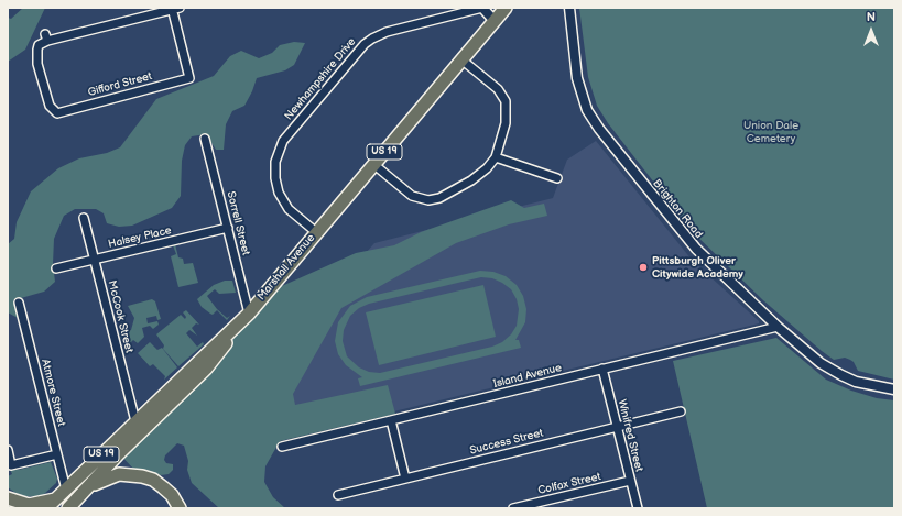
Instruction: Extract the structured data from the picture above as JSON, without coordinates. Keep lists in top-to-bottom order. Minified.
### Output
{"streets":{"main road":["US 19","Marshall Avenue"],"street":["Newhampshire Drive","Gifford Street","Brighton Road","Sorrell Street","Halsey Place","McCook Street","Island Avenue","Atmore Street","Winifred Street","Success Street","Colfax Street"]},"crossings":[["Newhampshire Drive","Marshall Avenue"],["US 19","Sorrell Street"],["US 19","Marshall Avenue"],["Brighton Road","Island Avenue"],["Sorrell Street","Halsey Place"],["Sorrell Street","Marshall Avenue"],["Halsey Place","McCook Street"],["Marshall Avenue","McCook Street"],["Marshall Avenue","Atmore Street"],["Island Avenue","Winifred Street"],["Winifred Street","Success Street"],["Winifred Street","Colfax Street"]],"parks":["Union Dale Cemetery"],"places":["Pittsburgh Oliver Citywide Academy"],"north":"top"}
